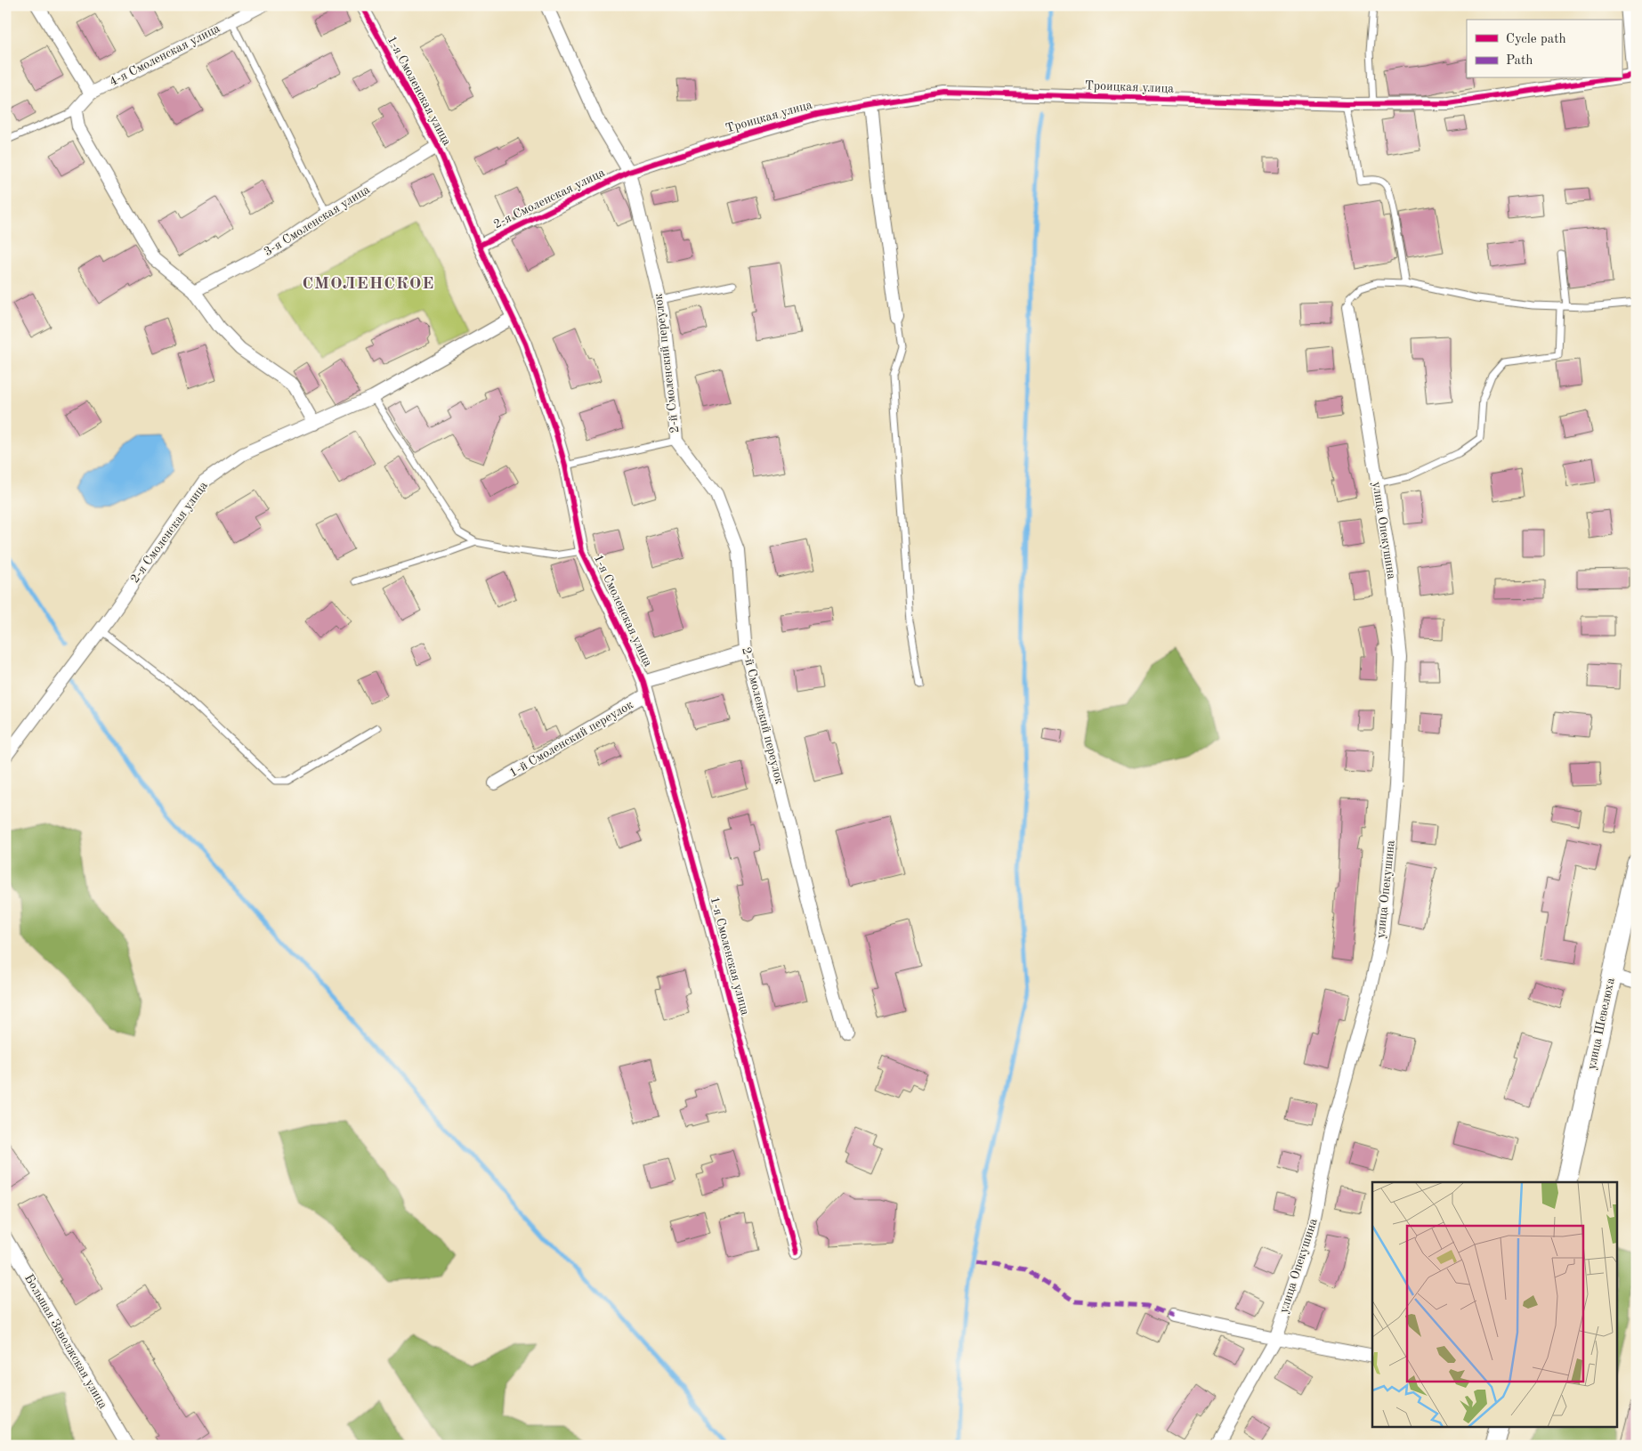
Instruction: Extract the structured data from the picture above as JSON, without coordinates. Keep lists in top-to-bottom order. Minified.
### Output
{"streets":{"main road":["улица Шевелюха"],"street":["4-я Смоленская улица","Троицкая улица","1-я Смоленская улица","2-я Смоленская улица","3-я Смоленская улица","2-й Смоленский переулок","улица Опекушина","1-й Смоленский переулок","Большая Заволжская улица"]},"crossings":[["Троицкая улица","2-я Смоленская улица"],["Троицкая улица","2-й Смоленский переулок"],["1-я Смоленская улица","2-я Смоленская улица"],["1-я Смоленская улица","3-я Смоленская улица"],["1-я Смоленская улица","1-й Смоленский переулок"],["2-я Смоленская улица","2-й Смоленский переулок"]],"districts":["СМОЛЕНСКОЕ"],"legend":["Cycle path","Path"]}
